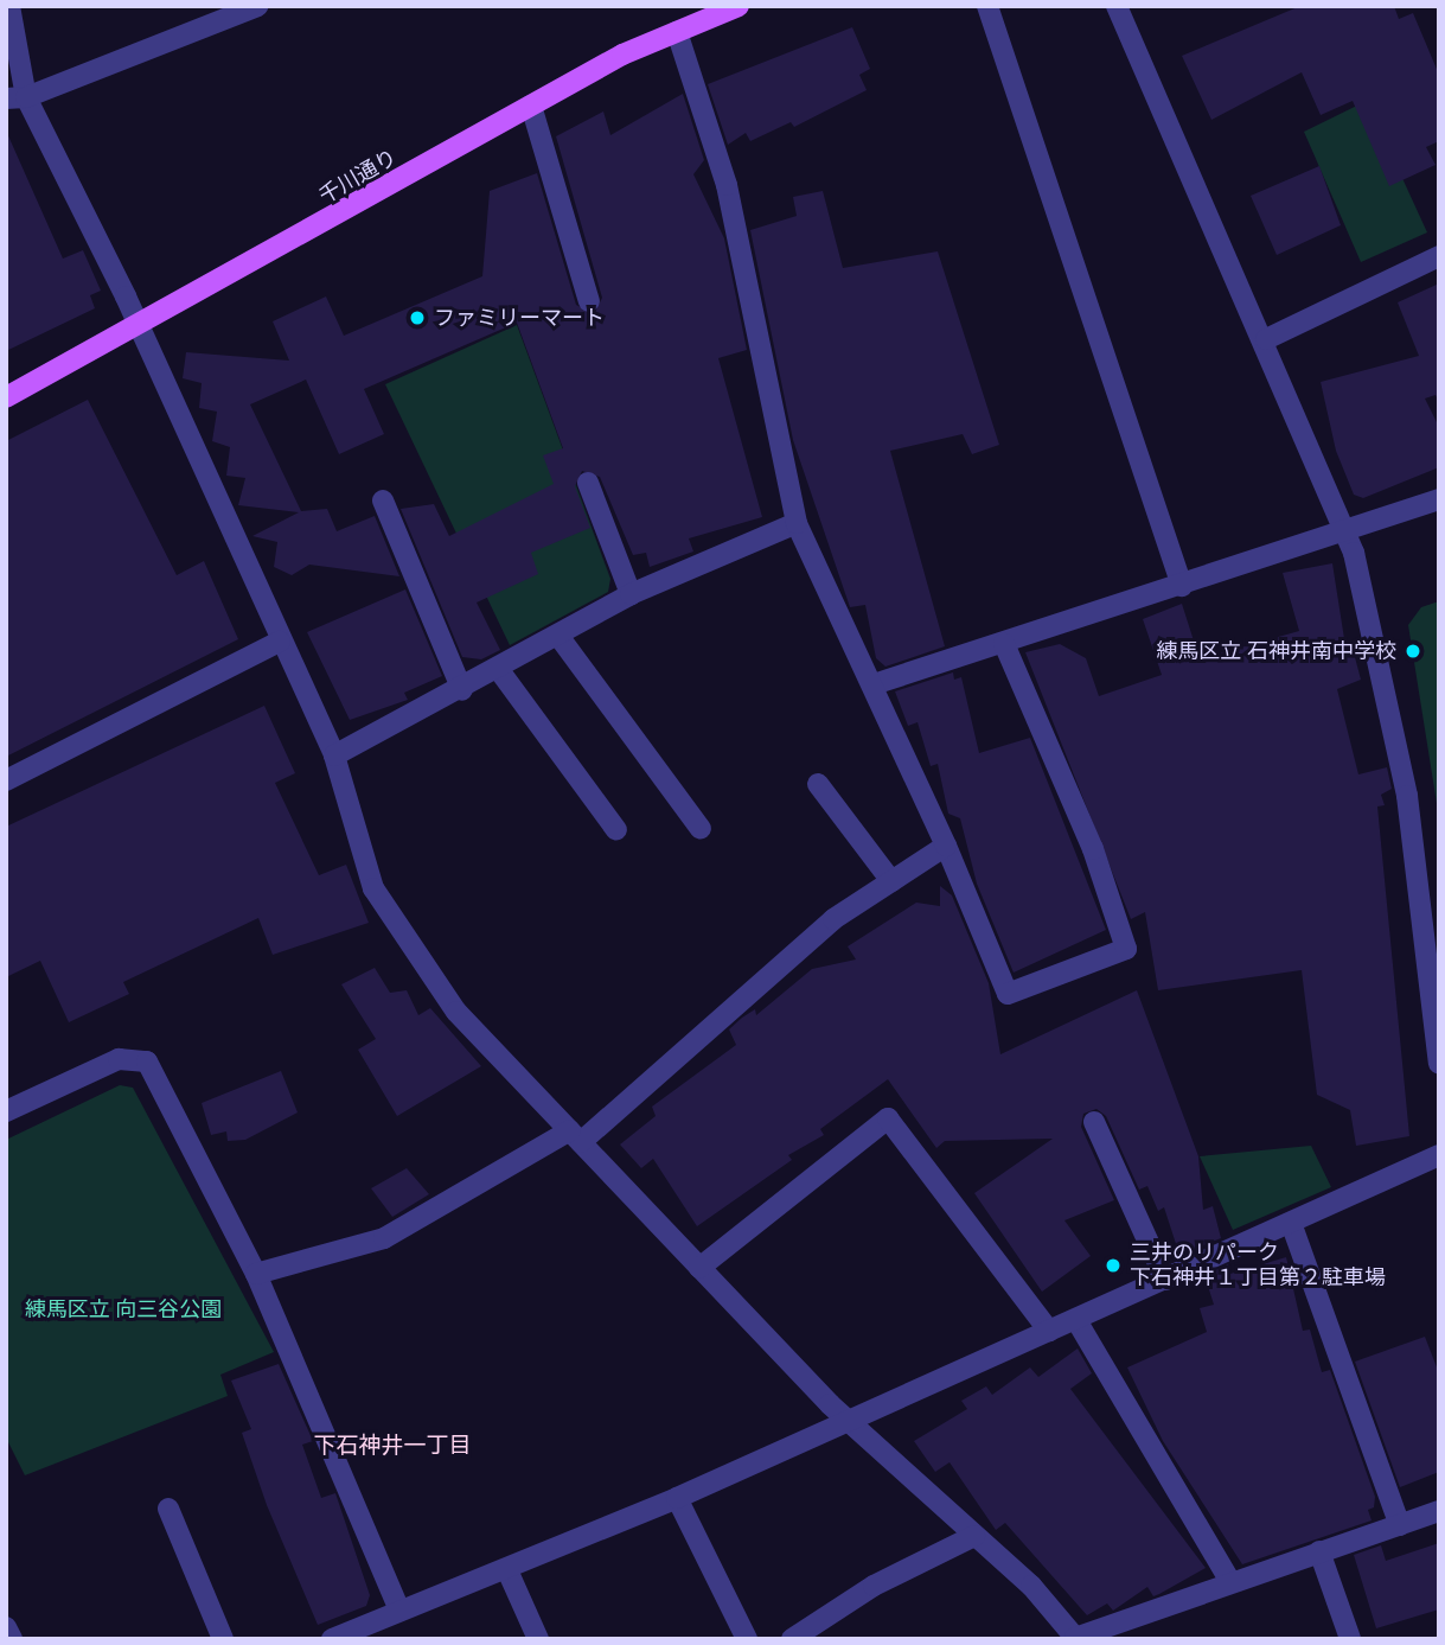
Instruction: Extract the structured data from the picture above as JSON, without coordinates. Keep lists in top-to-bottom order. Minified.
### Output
{"streets":{"main road":["千川通り"]},"districts":["下石神井一丁目"],"parks":["練馬区立 向三谷公園"],"places":["ファミリーマート","練馬区立 石神井南中学校","三井のリパーク 下石神井１丁目第２駐車場"]}
